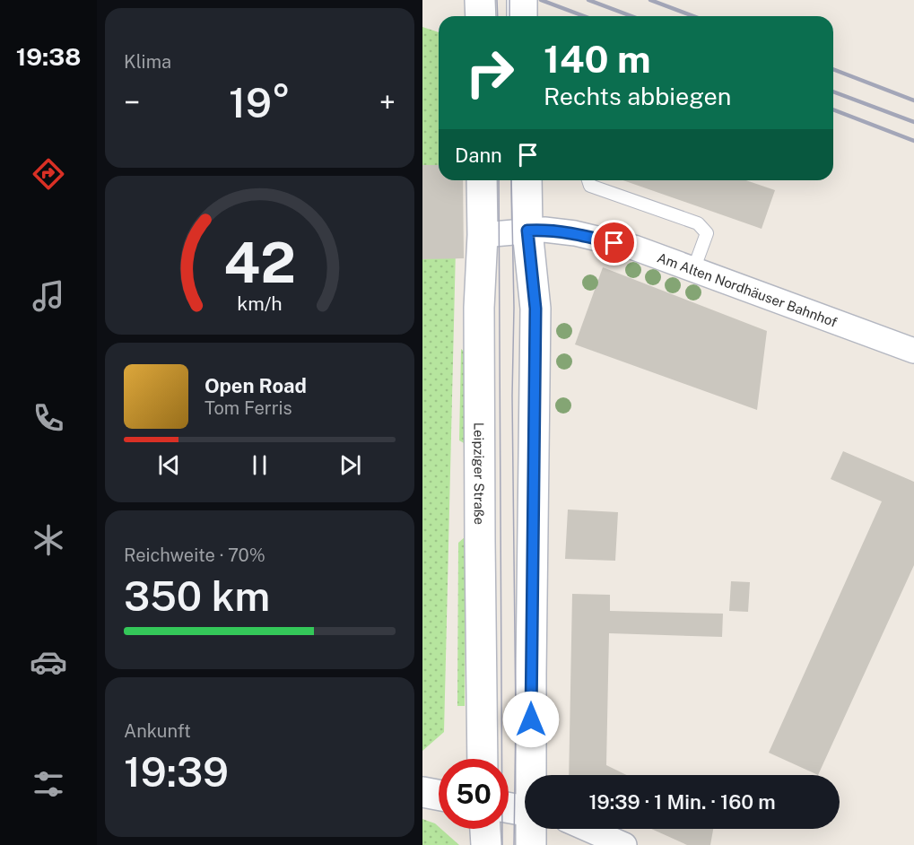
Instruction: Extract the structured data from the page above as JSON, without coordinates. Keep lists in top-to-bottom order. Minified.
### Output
{"streets":{"main road":["Leipziger Straße"],"street":["Am Alten Nordhäuser Bahnhof"]},"crossings":[["Am Alten Nordhäuser Bahnhof","Leipziger Straße"]],"page":{"tabs":"19:38","tile":["Klima",["Reichweite · 70%","350 km"],["Ankunft","19:39"]],"turn":["140 m","Rechts abbiegen"],"heat":["−","19°","+"],"then":"Dann","song":["Open Road","Tom Ferris"],"limit":"50","trip":"19:39 · 1 Min. · 160 m","gauge":["42","km/h"]}}
